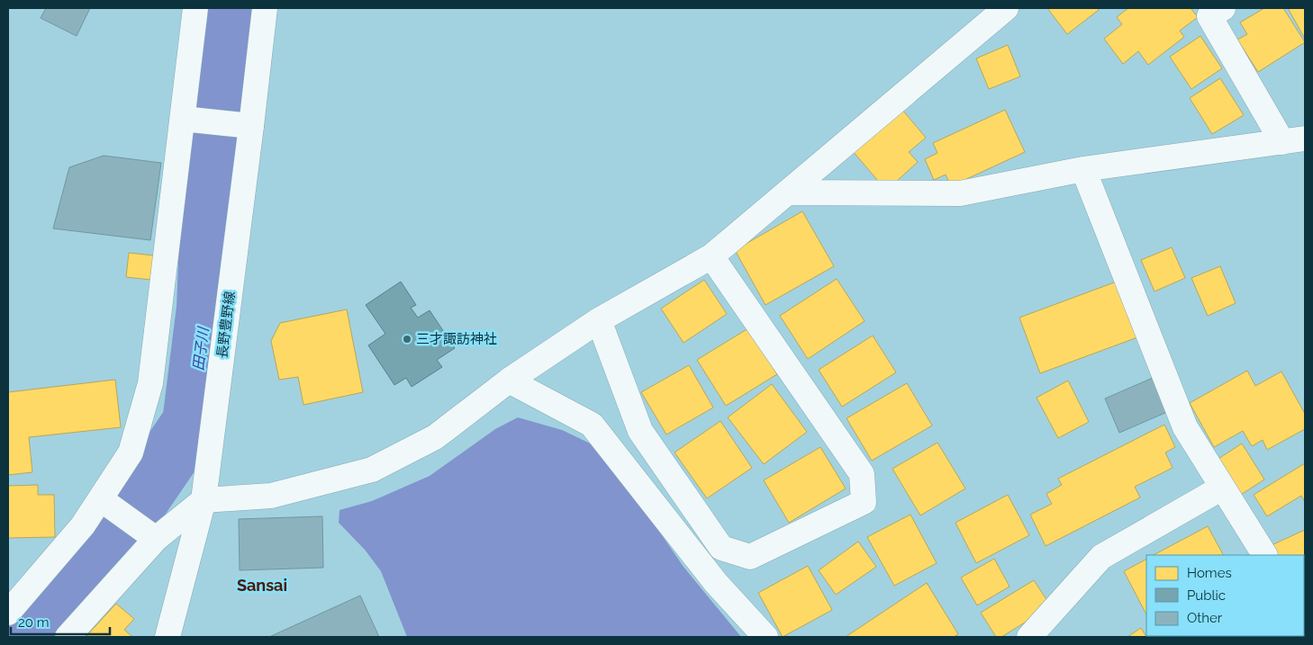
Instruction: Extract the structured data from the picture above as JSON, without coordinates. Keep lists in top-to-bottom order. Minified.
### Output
{"streets":{"street":["長野豊野線"]},"districts":["Sansai"],"water":["田子川"],"places":["三才諏訪神社"],"legend":["Homes","Public","Other"],"scale_bar":"20 m"}
